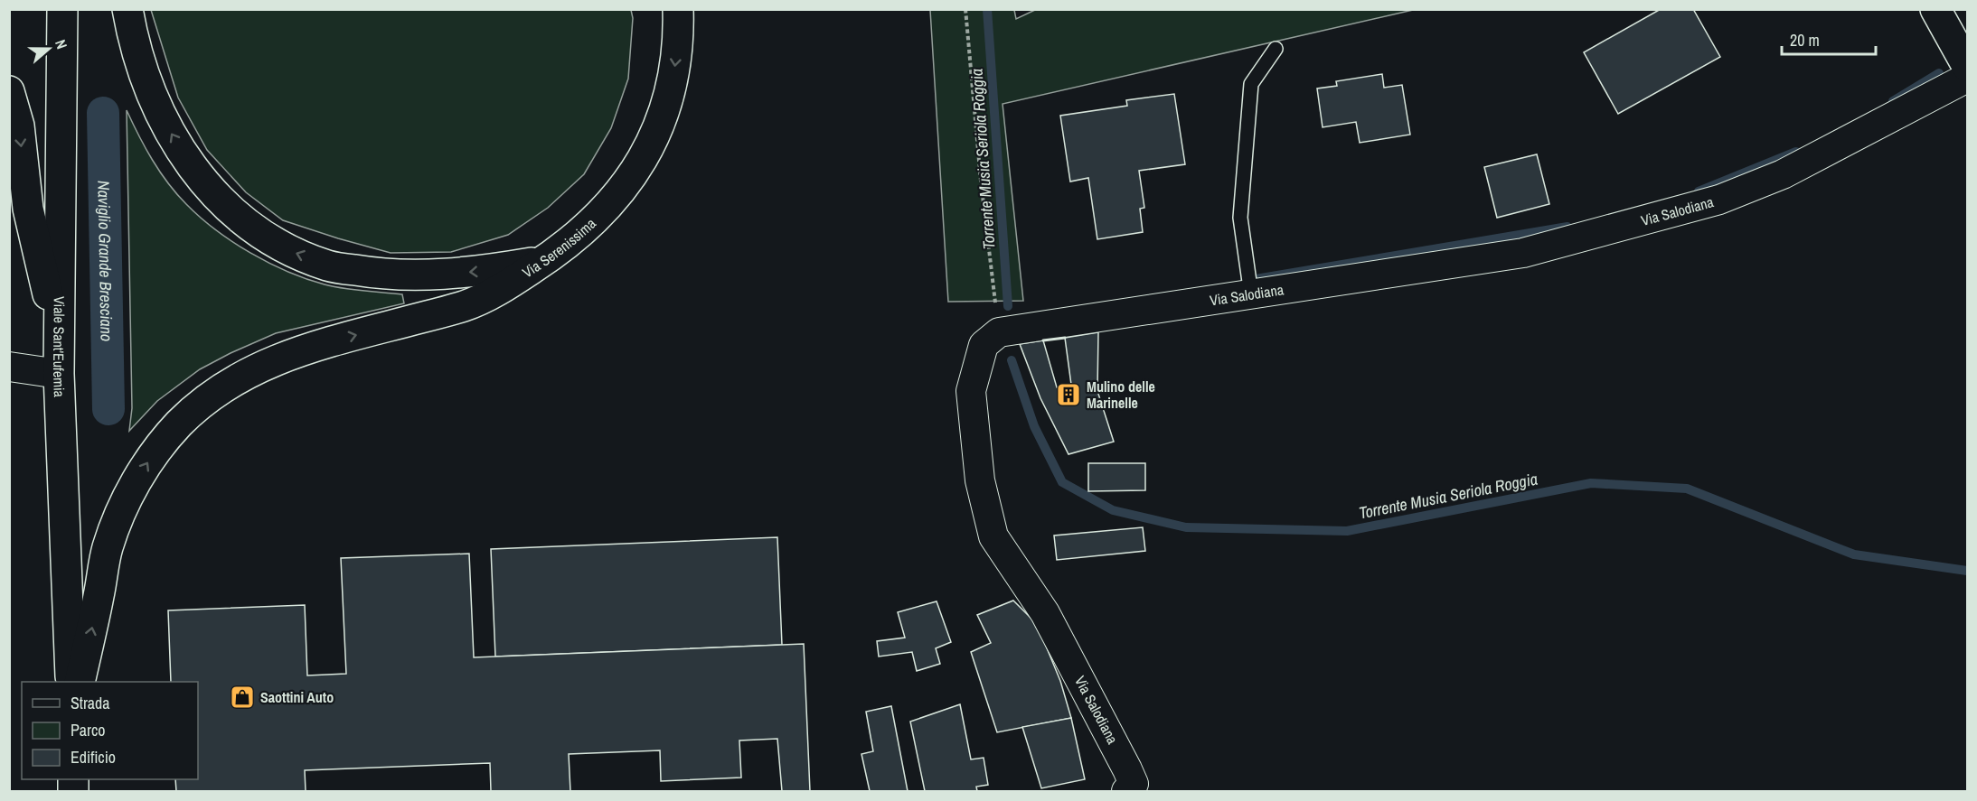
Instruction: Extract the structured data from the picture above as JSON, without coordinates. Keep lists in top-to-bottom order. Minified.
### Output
{"streets":{"main road":["Via Serenissima","Viale Sant'Eufemia"],"street":["Via Salodiana"]},"water":["Torrente Musia Seriola Roggia","Naviglio Grande Bresciano"],"places":{"building":["Mulino delle Marinelle"],"shop":["Saottini Auto"]},"legend":["Strada","Parco","Edificio"],"scale_bar":"20 m","north":"right"}
